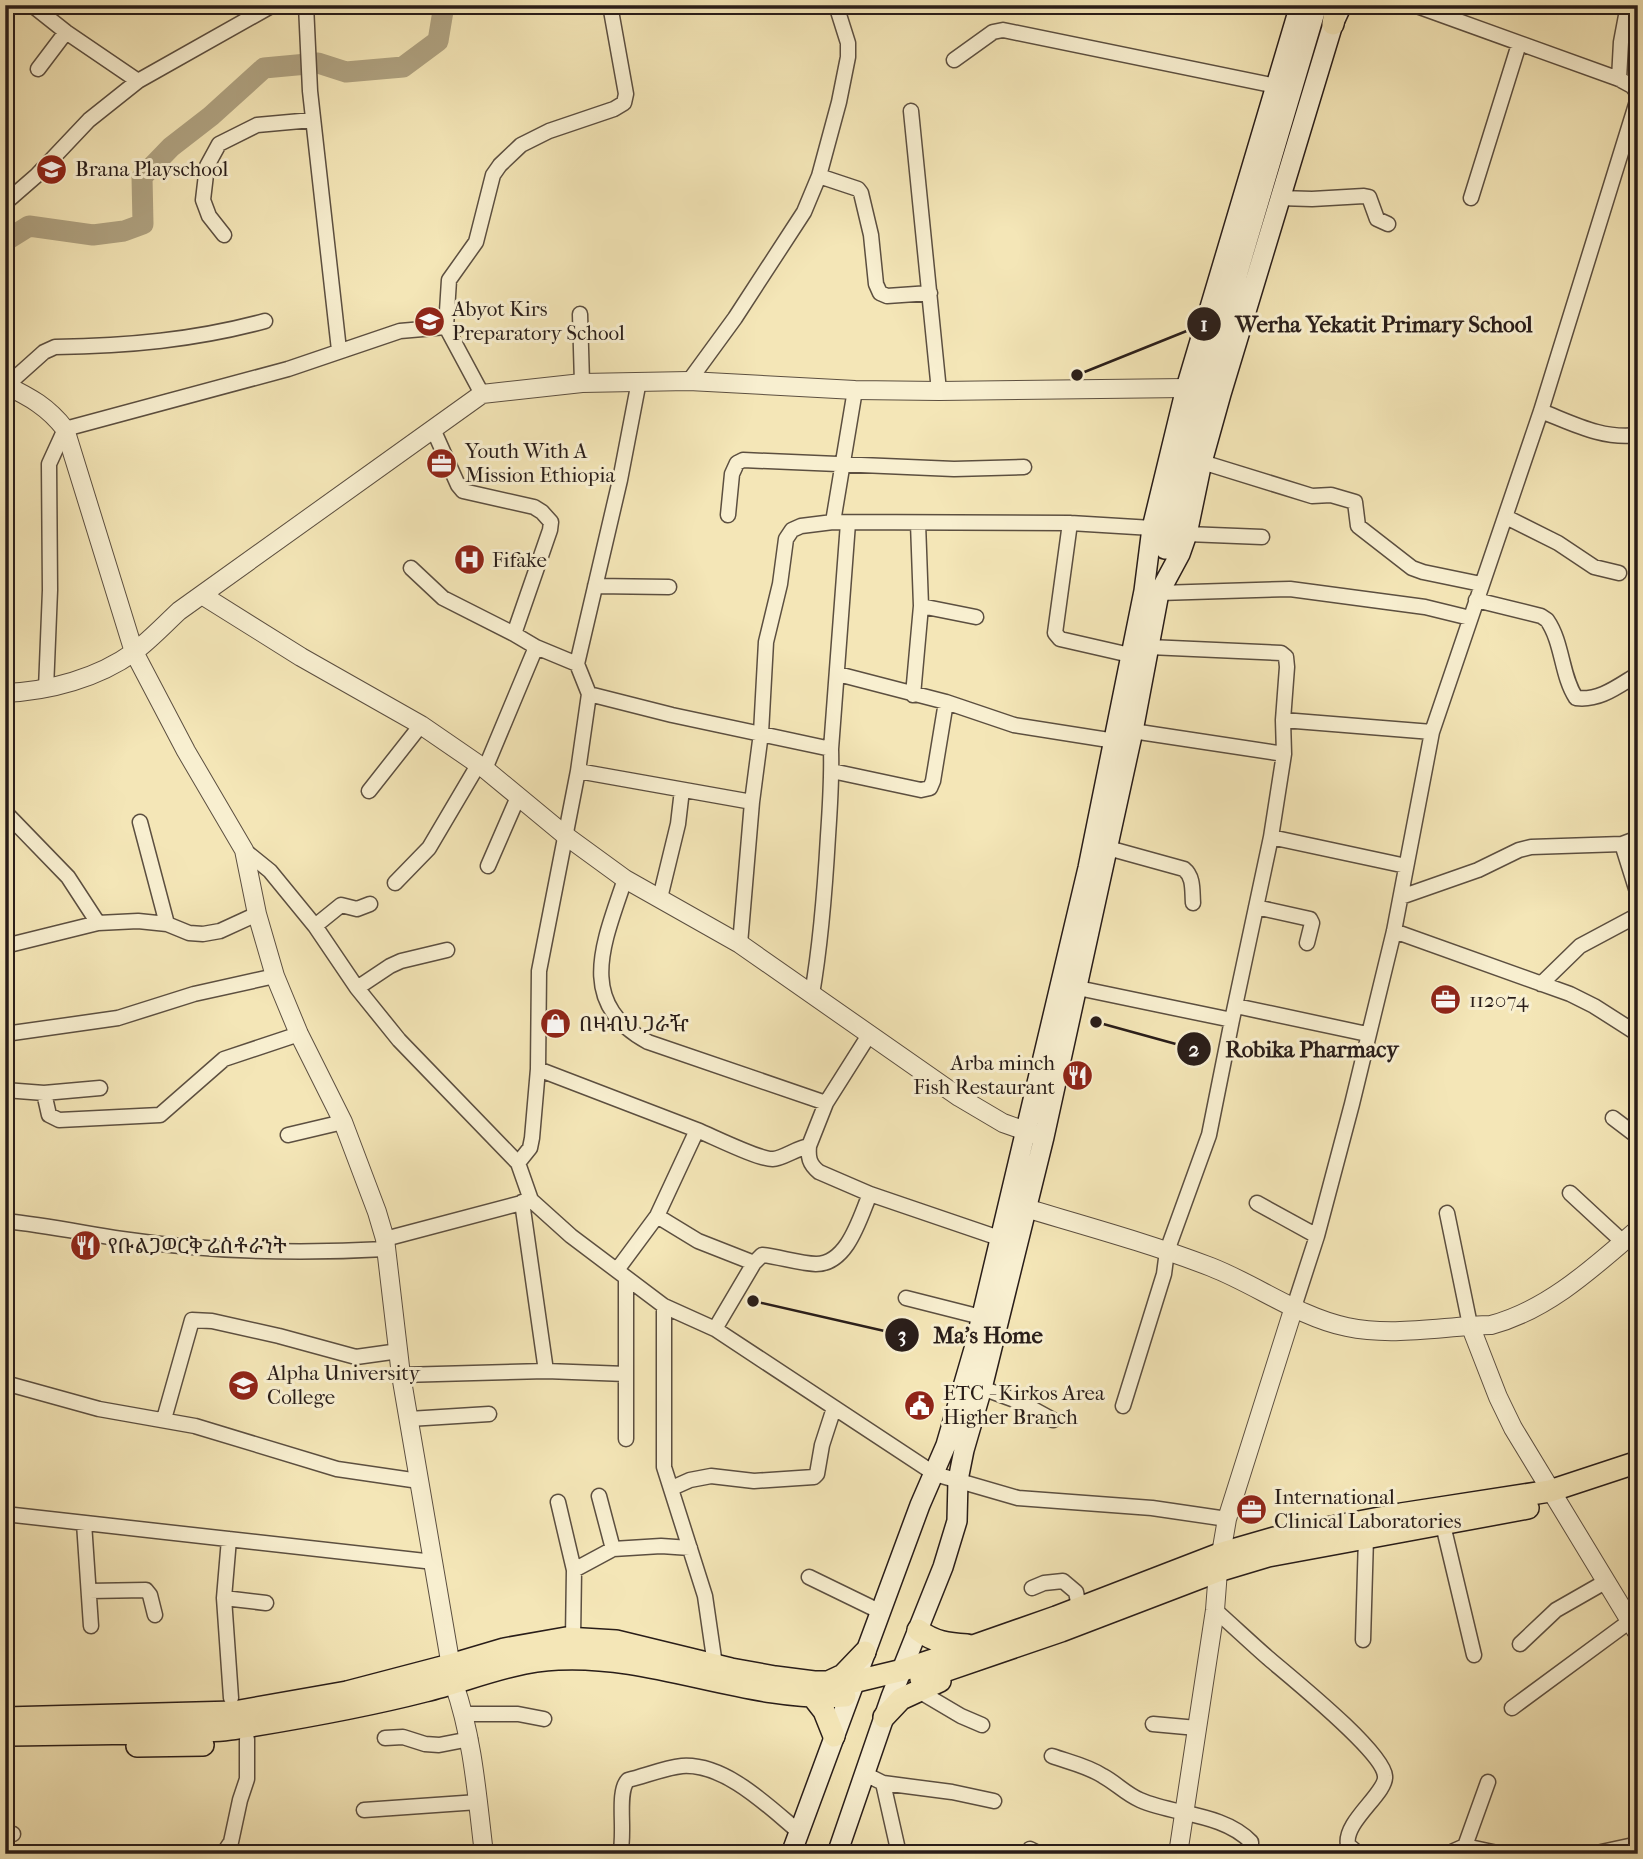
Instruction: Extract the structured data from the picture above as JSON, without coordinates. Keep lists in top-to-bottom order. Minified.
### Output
{"places":{"school or university":["Brana Playschool","Abyot Kirs Preparatory School","Alpha University College"],"other":["Werha Yekatit Primary School","Robika Pharmacy","Ma's Home"],"office":["Youth With A Mission Ethiopia","112074","International Clinical Laboratories"],"hospital":["Fifake"],"shop":["በዛብህ ጋራዥ"],"restaurant":["Arba minch Fish Restaurant","የቡልጋወርቅ ሬስቶራንት"],"public building":["ETC - Kirkos Area Higher Branch"]}}
